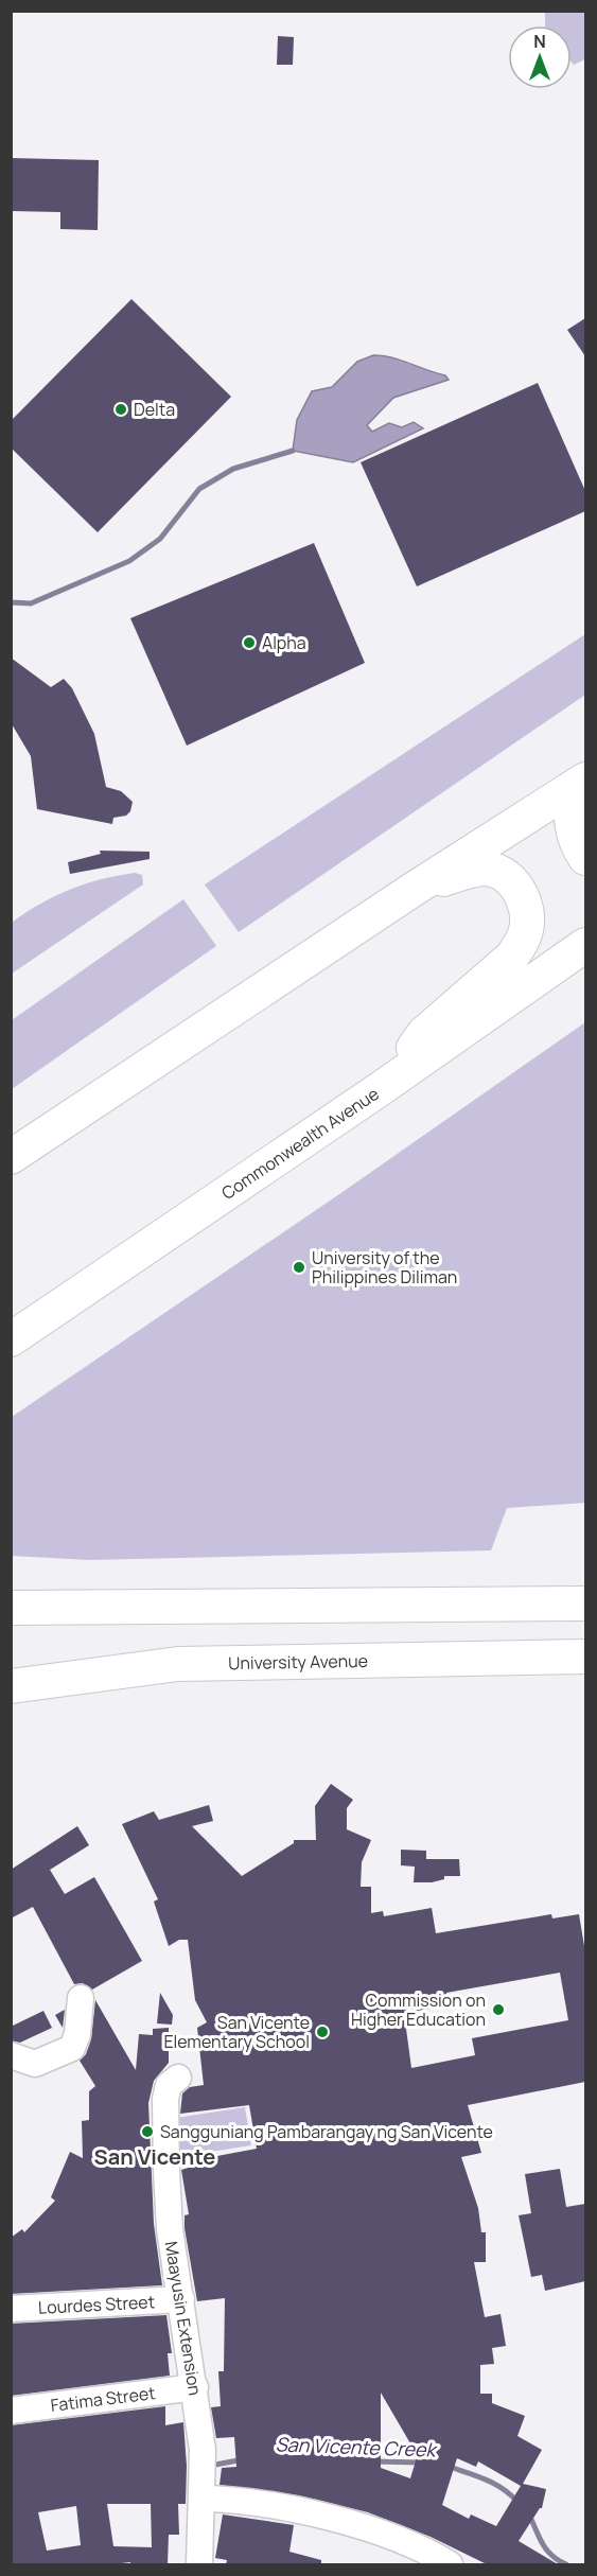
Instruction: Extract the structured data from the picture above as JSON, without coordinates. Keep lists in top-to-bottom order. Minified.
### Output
{"streets":{"main road":["Commonwealth Avenue","University Avenue"],"street":["Lourdes Street","Maayusin Extension","Fatima Street"]},"crossings":[["Lourdes Street","Maayusin Extension"],["Maayusin Extension","Fatima Street"]],"districts":["San Vicente"],"water":["San Vicente Creek"],"places":["Delta","Alpha","University of the Philippines Diliman","Commission on Higher Education","San Vicente Elementary School","Sangguniang Pambarangay ng San Vicente"],"north":"top"}
